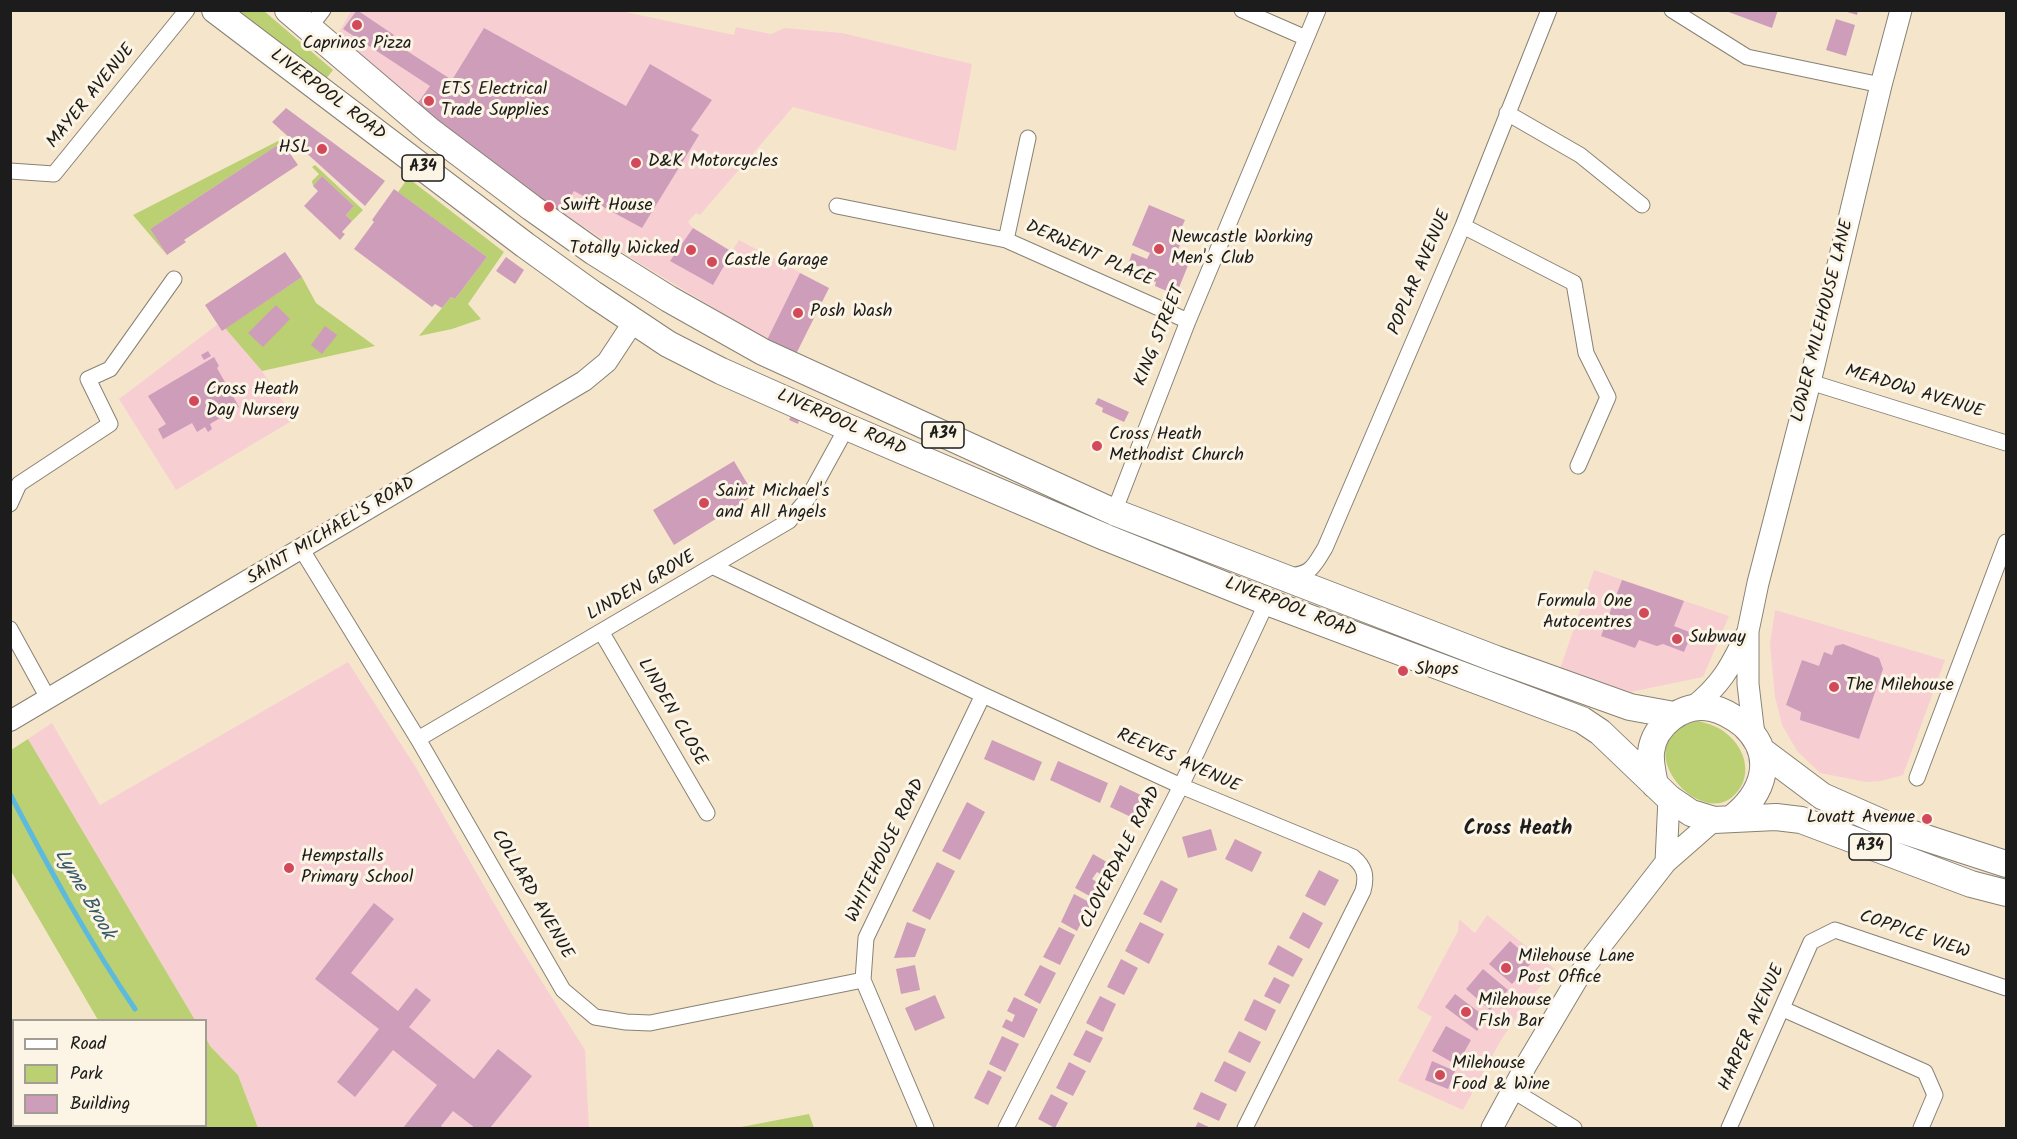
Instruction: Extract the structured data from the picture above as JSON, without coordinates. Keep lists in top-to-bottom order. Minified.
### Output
{"streets":{"highway":["LIVERPOOL ROAD","A34"],"main road":["LOWER MILEHOUSE LANE"],"street":["MAYER AVENUE","DERWENT PLACE","POPLAR AVENUE","KING STREET","MEADOW AVENUE","SAINT MICHAEL'S ROAD","LINDEN GROVE","LINDEN CLOSE","REEVES AVENUE","WHITEHOUSE ROAD","CLOVERDALE ROAD","COLLARD AVENUE","COPPICE VIEW","HARPER AVENUE"]},"crossings":[["LIVERPOOL ROAD","A34"],["LIVERPOOL ROAD","POPLAR AVENUE"],["LIVERPOOL ROAD","LOWER MILEHOUSE LANE"],["LIVERPOOL ROAD","KING STREET"],["LIVERPOOL ROAD","SAINT MICHAEL'S ROAD"],["LIVERPOOL ROAD","LINDEN GROVE"],["LIVERPOOL ROAD","CLOVERDALE ROAD"],["A34","LOWER MILEHOUSE LANE"],["DERWENT PLACE","KING STREET"],["LOWER MILEHOUSE LANE","MEADOW AVENUE"],["SAINT MICHAEL'S ROAD","COLLARD AVENUE"],["LINDEN GROVE","LINDEN CLOSE"],["LINDEN GROVE","REEVES AVENUE"],["LINDEN GROVE","COLLARD AVENUE"],["REEVES AVENUE","WHITEHOUSE ROAD"],["REEVES AVENUE","CLOVERDALE ROAD"],["WHITEHOUSE ROAD","COLLARD AVENUE"],["COPPICE VIEW","HARPER AVENUE"]],"districts":["Cross Heath"],"water":["Lyme Brook"],"places":["Caprinos Pizza","ETS Electrical Trade Supplies","HSL","D&K Motorcycles","Swift House","Newcastle Working Men's Club","Totally Wicked","Castle Garage","Posh Wash","Cross Heath Day Nursery","Cross Heath Methodist Church","Saint Michael's and All Angels","Formula One Autocentres","Subway","Shops","The Milehouse","Lovatt Avenue","Hempstalls Primary School","Milehouse Lane Post Office","Milehouse FIsh Bar","Milehouse Food & Wine"],"legend":["Road","Park","Building"]}
